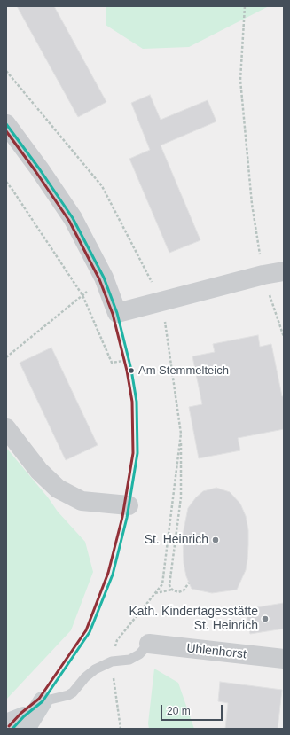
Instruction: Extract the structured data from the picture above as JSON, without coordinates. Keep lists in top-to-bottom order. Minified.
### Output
{"streets":{"street":["Uhlenhorst"]},"places":["Am Stemmelteich","St. Heinrich","Kath. Kindertagesstätte St. Heinrich"],"scale_bar":"20 m"}
